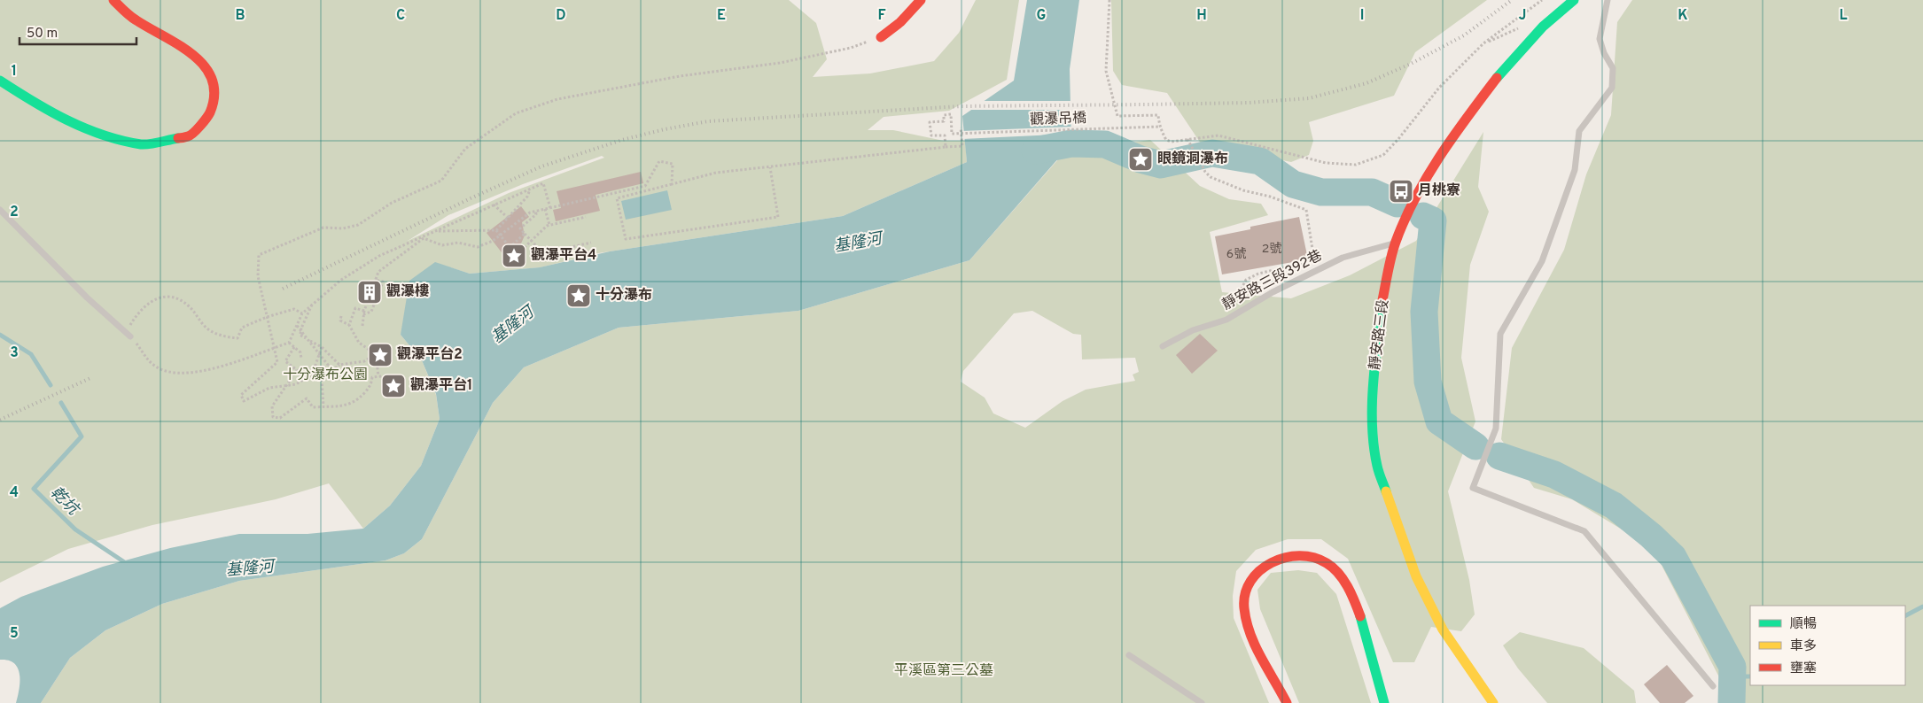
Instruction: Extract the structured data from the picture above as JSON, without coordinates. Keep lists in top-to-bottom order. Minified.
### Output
{"streets":{"main road":["靜安路三段"],"lane":["靜安路三段392巷"],"path":["觀瀑吊橋"]},"crossings":[["靜安路三段392巷","靜安路三段"]],"water":["基隆河","乾坑"],"parks":["十分瀑布公園","平溪區第三公墓"],"places":{"place":["眼鏡洞瀑布","觀瀑平台4","十分瀑布","觀瀑平台2","觀瀑平台1"],"bus stop":["月桃寮"],"building":["觀瀑樓"]},"house_numbers":["2號","6號"],"legend":["順暢","車多","壅塞"],"scale_bar":"50 m","grid":{"columns":["B","C","D","E","F","G","H","I","J","K","L"],"rows":["1","2","3","4","5"]}}
